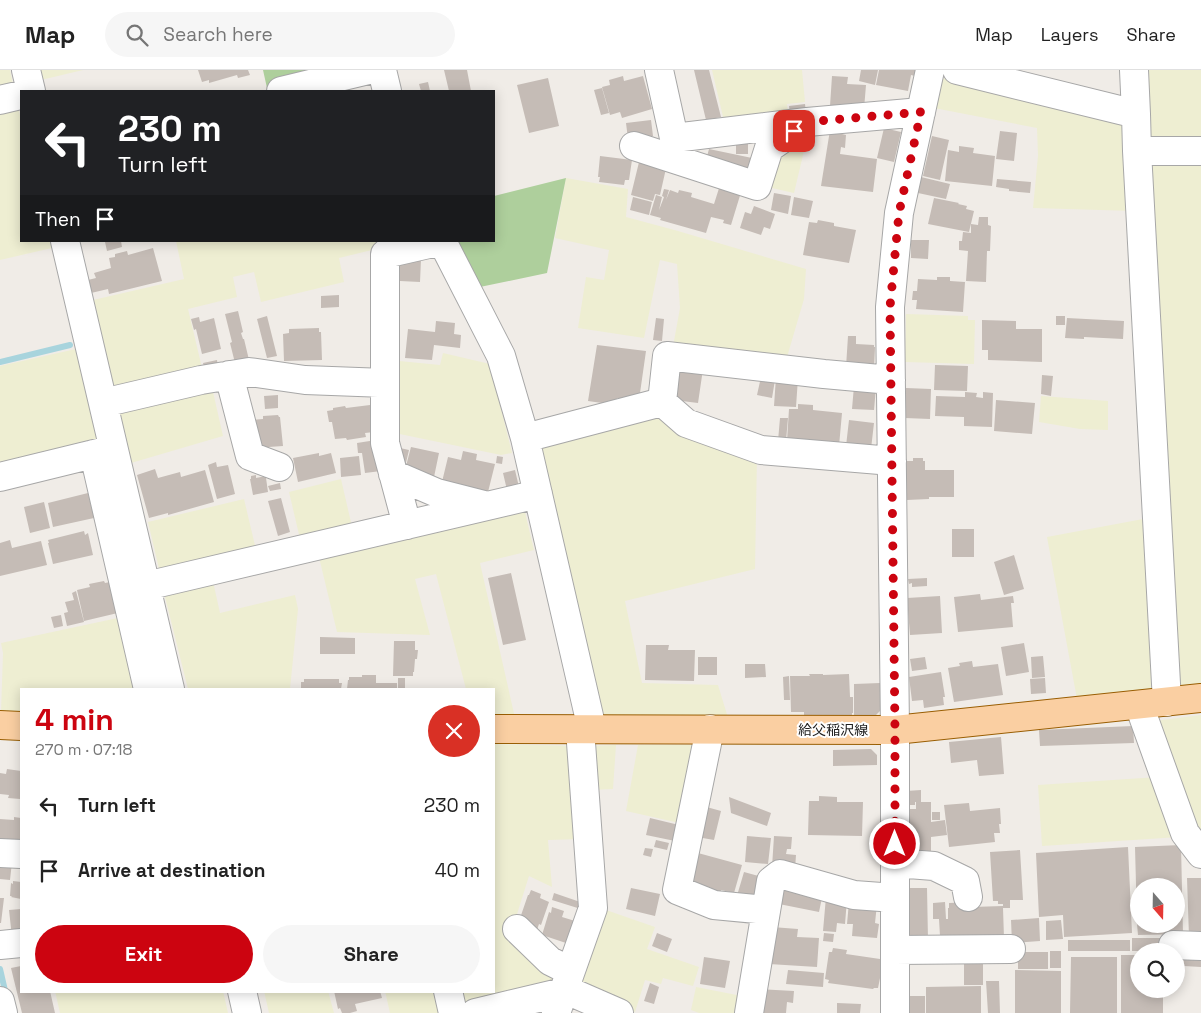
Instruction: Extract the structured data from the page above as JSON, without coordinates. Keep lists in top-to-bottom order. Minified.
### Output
{"streets":{"main road":["給父稲沢線"]},"north":"bottom","page":{"header":"Map","search":"Search here","nav":["Map","Layers","Share"],"turn":["230 m","Turn left"],"then":"Then","heading":["4 min","270 m · 07:18"],"list":[{"name":"Turn left","value":"230 m"},{"name":"Arrive at destination","value":"40 m"}],"buttons":["Exit","Share"]}}
